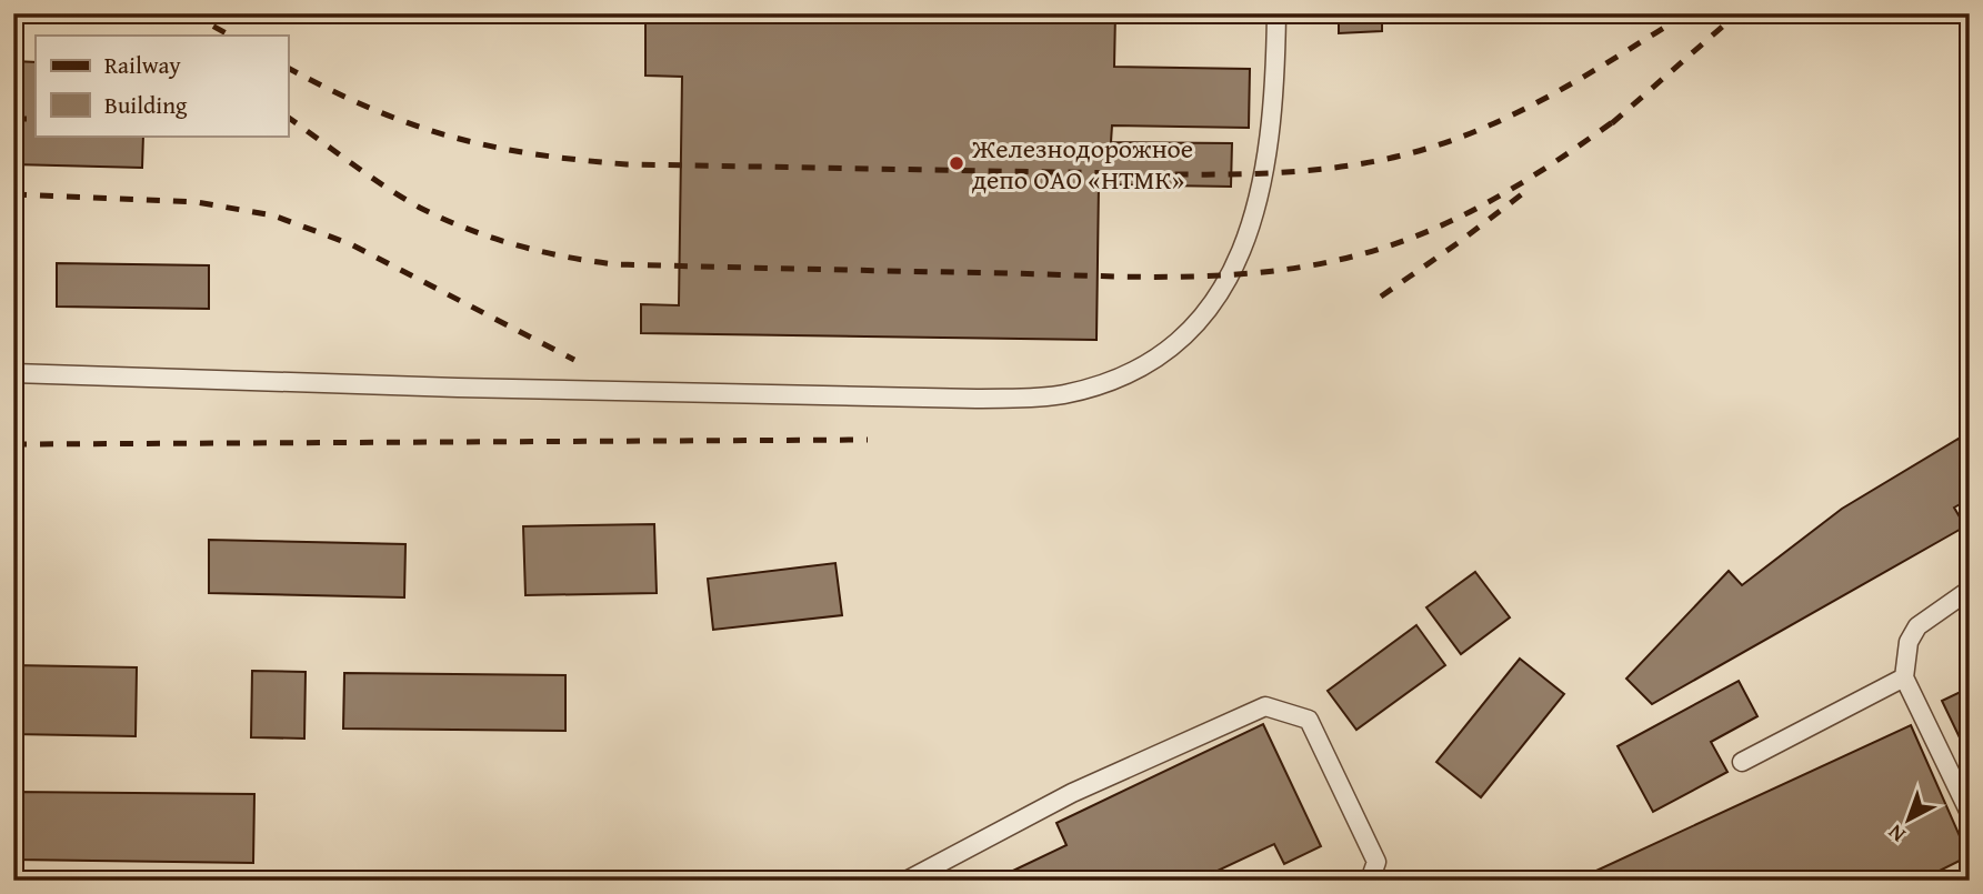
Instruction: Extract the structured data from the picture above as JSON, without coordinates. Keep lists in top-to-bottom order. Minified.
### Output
{"places":["Железнодорожное депо ОАО «НТМК»"],"legend":["Railway","Building"],"north":"bottom left"}
